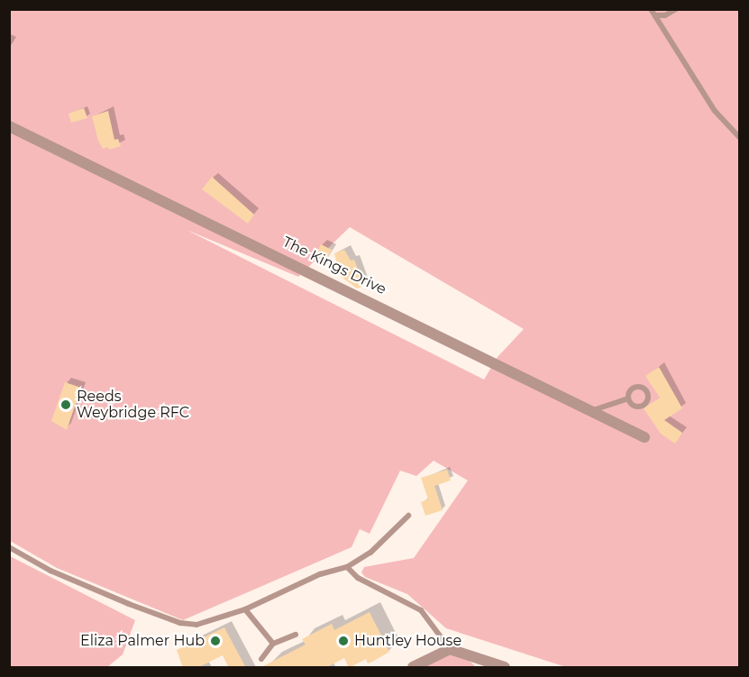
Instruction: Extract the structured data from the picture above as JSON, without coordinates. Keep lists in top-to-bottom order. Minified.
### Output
{"streets":{"street":["The Kings Drive"]},"places":["Reeds Weybridge RFC","Eliza Palmer Hub","Huntley House"]}
